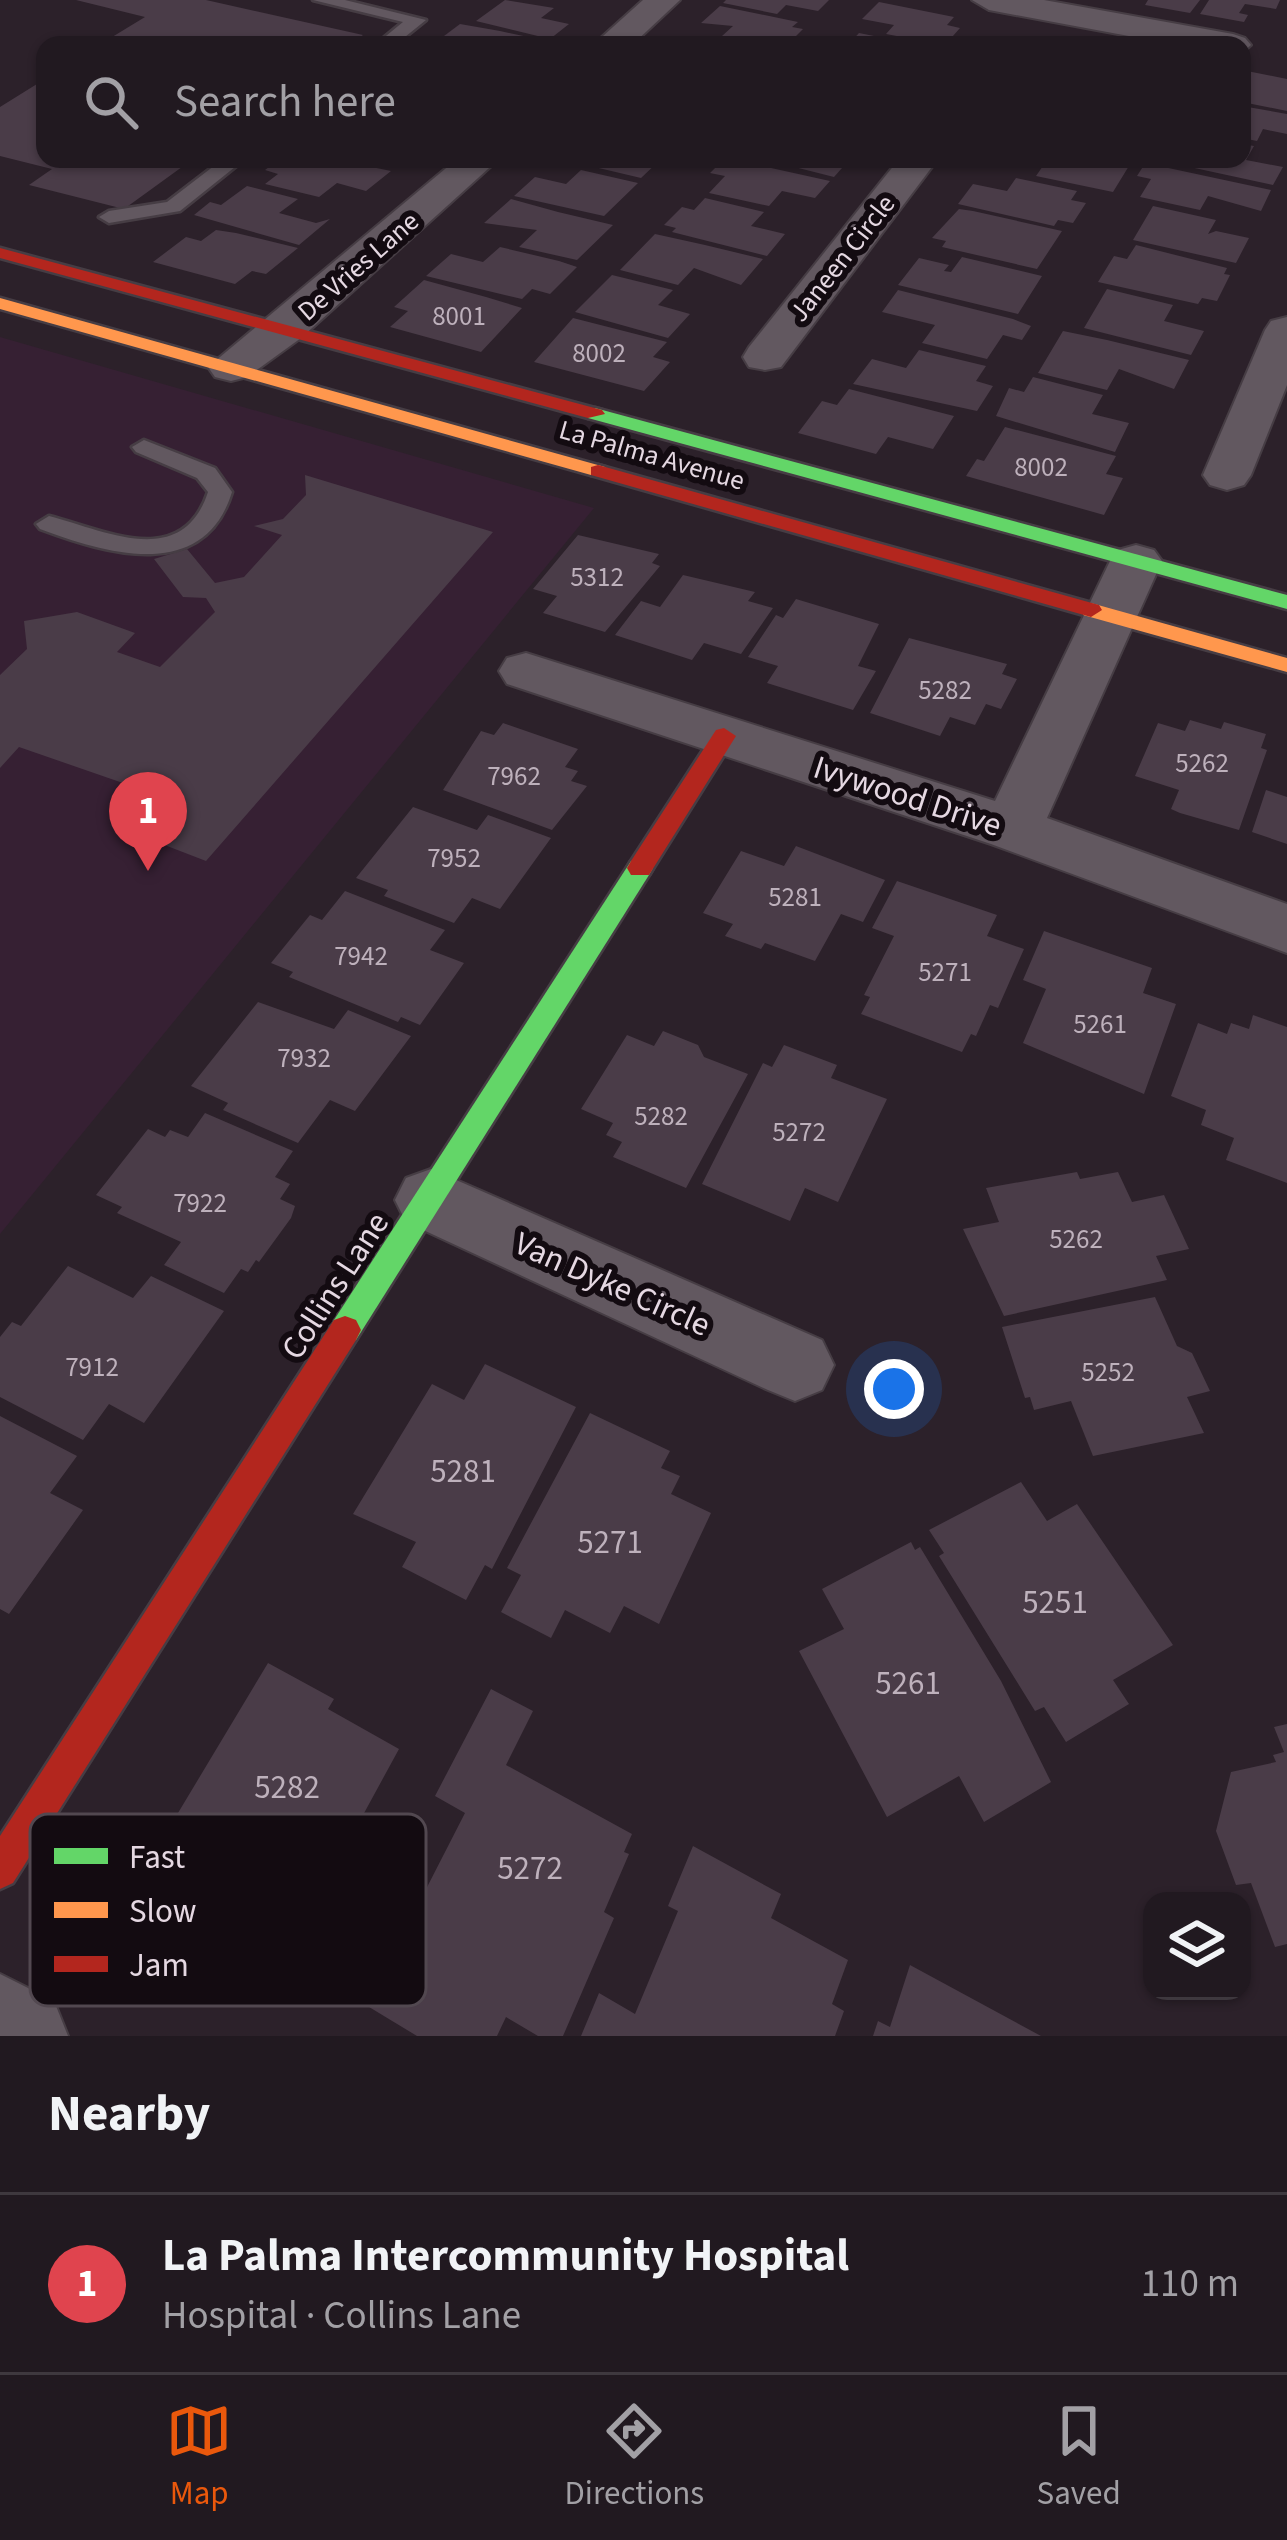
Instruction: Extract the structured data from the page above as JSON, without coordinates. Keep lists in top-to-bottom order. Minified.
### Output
{"streets":{"main road":["La Palma Avenue","Collins Lane"],"street":["Janeen Circle","De Vries Lane","Ivywood Drive","Van Dyke Circle"]},"crossings":[["De Vries Lane","La Palma Avenue"],["Ivywood Drive","Collins Lane"],["Van Dyke Circle","Collins Lane"]],"house_numbers":["8001","8002","8002","5312","5282","5262","7962","7952","5281","7942","5271","5261","7932","5282","5272","7922","5262","7912","5252","5281","5271","5251","5261","5282","5272"],"legend":["Fast","Slow","Jam"],"page":{"search":"Search here","pins":"1","heading":"Nearby","list":[{"mark":"1","name":"La Palma Intercommunity Hospital","note":"Hospital · Collins Lane","value":"110 m"}],"nav":["Map","Directions","Saved"]}}
